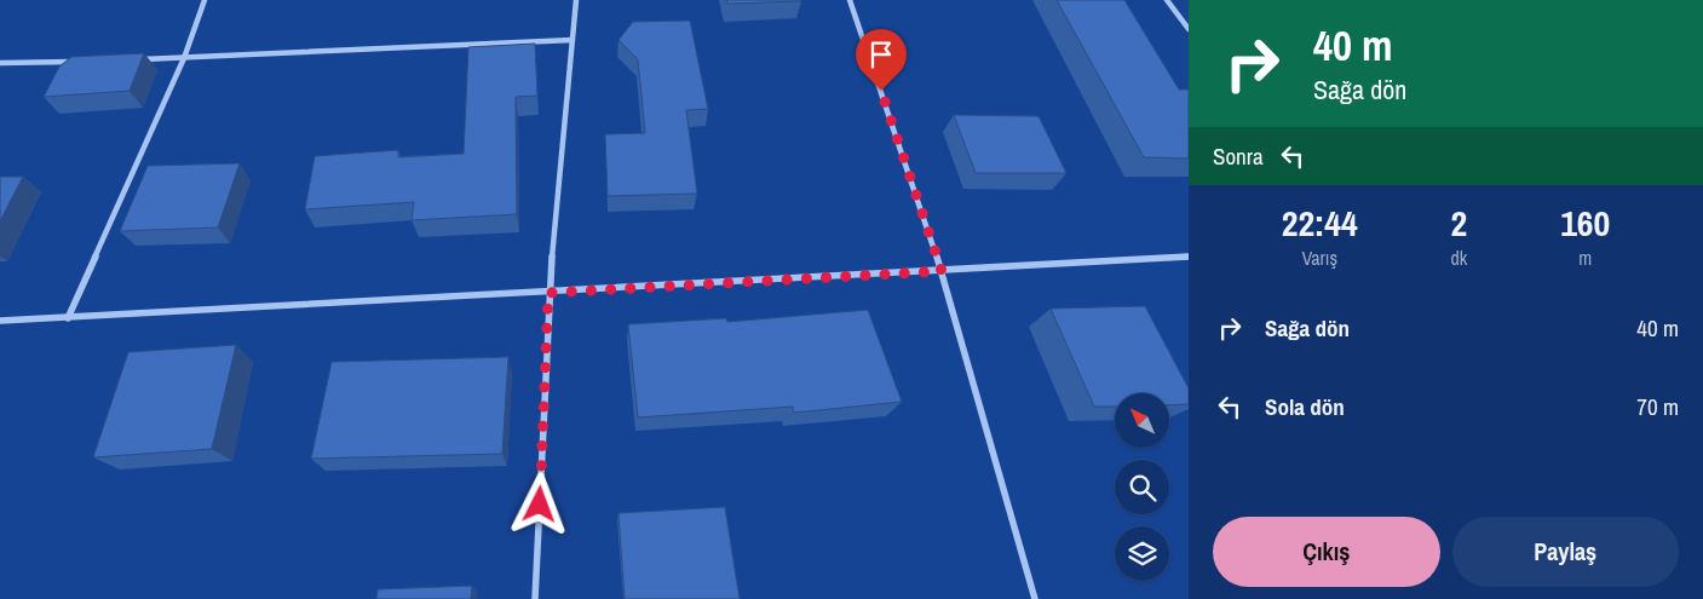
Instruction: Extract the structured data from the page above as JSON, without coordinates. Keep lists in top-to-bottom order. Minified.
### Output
{"north":"top left","page":{"turn":["40 m","Sağa dön"],"then":"Sonra","eta":["22:44","Varış","2","dk","160","m"],"list":[{"name":"Sağa dön","value":"40 m"},{"name":"Sola dön","value":"70 m"}],"buttons":["Çıkış","Paylaş"]}}
